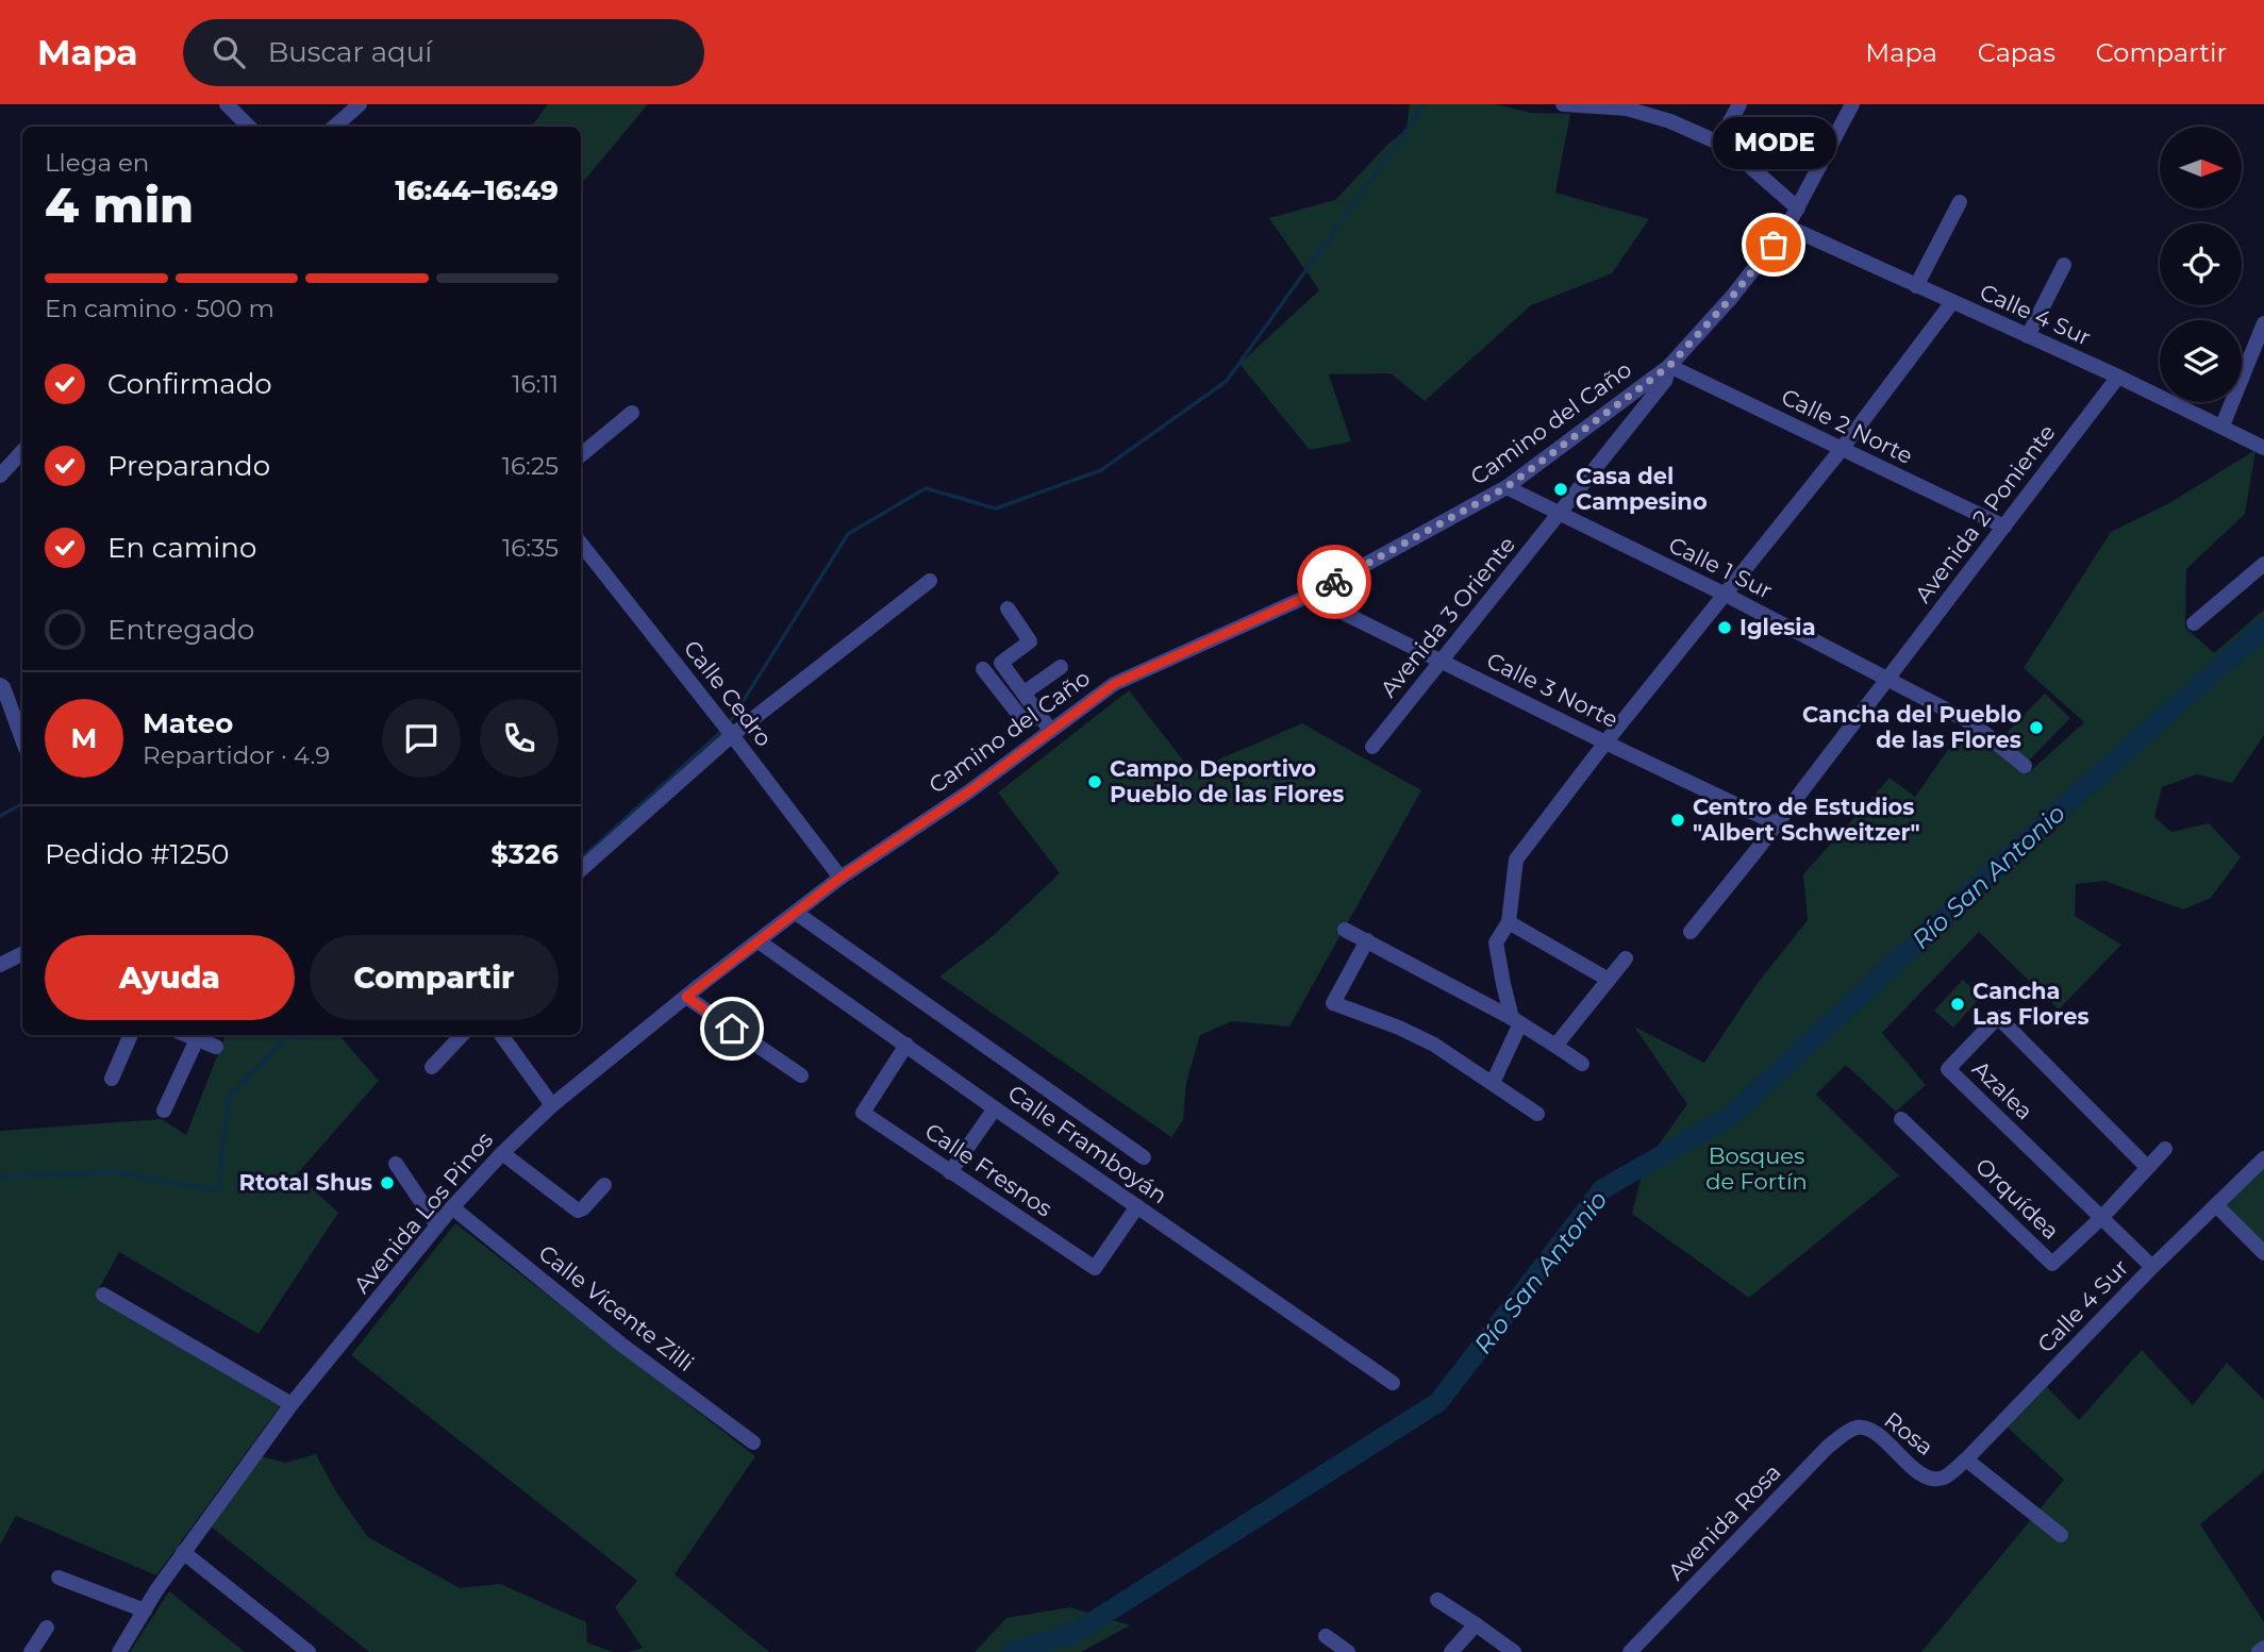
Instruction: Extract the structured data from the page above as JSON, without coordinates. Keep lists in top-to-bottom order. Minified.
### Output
{"streets":{"street":["Calle 4 Sur","Camino del Caño","Calle 2 Norte","Avenida 2 Poniente","Calle 1 Sur","Avenida 3 Oriente","Calle 3 Norte","Calle Cedro","Azalea","Calle Framboyán","Calle Fresnos","Orquídea","Avenida Los Pinos","Calle Vicente Zilli","Rosa","Avenida Rosa"]},"crossings":[["Calle 4 Sur","Camino del Caño"],["Calle 4 Sur","Avenida 2 Poniente"],["Calle 4 Sur","Azalea"],["Calle 4 Sur","Rosa"],["Camino del Caño","Calle 2 Norte"],["Camino del Caño","Calle 1 Sur"],["Camino del Caño","Avenida 3 Oriente"],["Camino del Caño","Calle 3 Norte"],["Camino del Caño","Calle Cedro"],["Camino del Caño","Avenida Los Pinos"],["Calle 2 Norte","Avenida 2 Poniente"],["Calle 2 Norte","Avenida 3 Oriente"],["Avenida 2 Poniente","Calle 1 Sur"],["Avenida 2 Poniente","Calle 3 Norte"],["Calle 1 Sur","Avenida 3 Oriente"],["Avenida 3 Oriente","Calle 3 Norte"],["Calle Cedro","Avenida Los Pinos"],["Azalea","Orquídea"],["Calle Framboyán","Calle Fresnos"],["Calle Framboyán","Avenida Los Pinos"],["Avenida Los Pinos","Calle Vicente Zilli"],["Rosa","Avenida Rosa"]],"water":["Río San Antonio"],"parks":["Bosques de Fortín"],"places":["MODE","Casa del Campesino","Iglesia","Cancha del Pueblo de las Flores","Campo Deportivo Pueblo de las Flores","Centro de Estudios \"Albert Schweitzer\"","Cancha Las Flores","Rtotal Shus"],"north":"right","page":{"header":"Mapa","search":"Buscar aquí","nav":["Mapa","Capas","Compartir"],"bubble":"MODE","heading":["4 min","Llega en","16:44–16:49"],"panel":["Mateo","Repartidor · 4.9","Pedido #1250","$326"],"bar":"En camino · 500 m","list":[["Confirmado","16:11"],["Preparando","16:25"],["En camino","16:35"],"Entregado"],"round":"M","buttons":["Ayuda","Compartir"]}}
